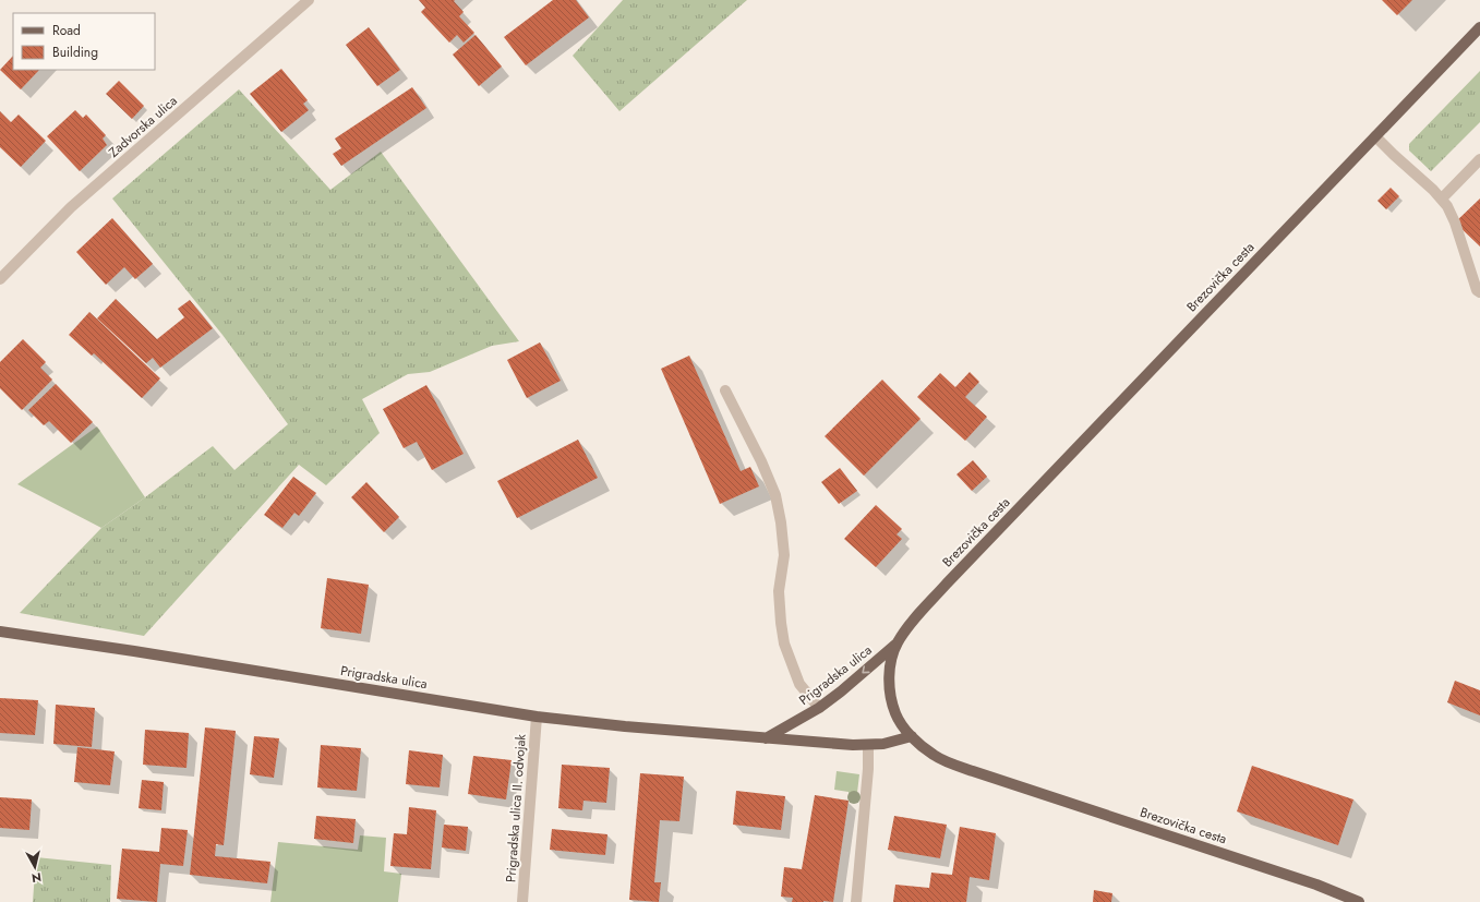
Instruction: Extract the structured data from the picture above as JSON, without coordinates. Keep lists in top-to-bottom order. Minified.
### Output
{"streets":{"main road":["Brezovička cesta","Prigradska ulica"],"street":["Zadvorska ulica","Prigradska ulica II. odvojak"]},"crossings":[["Brezovička cesta","Prigradska ulica"],["Prigradska ulica","Prigradska ulica II. odvojak"]],"legend":["Road","Building"],"north":"bottom"}
